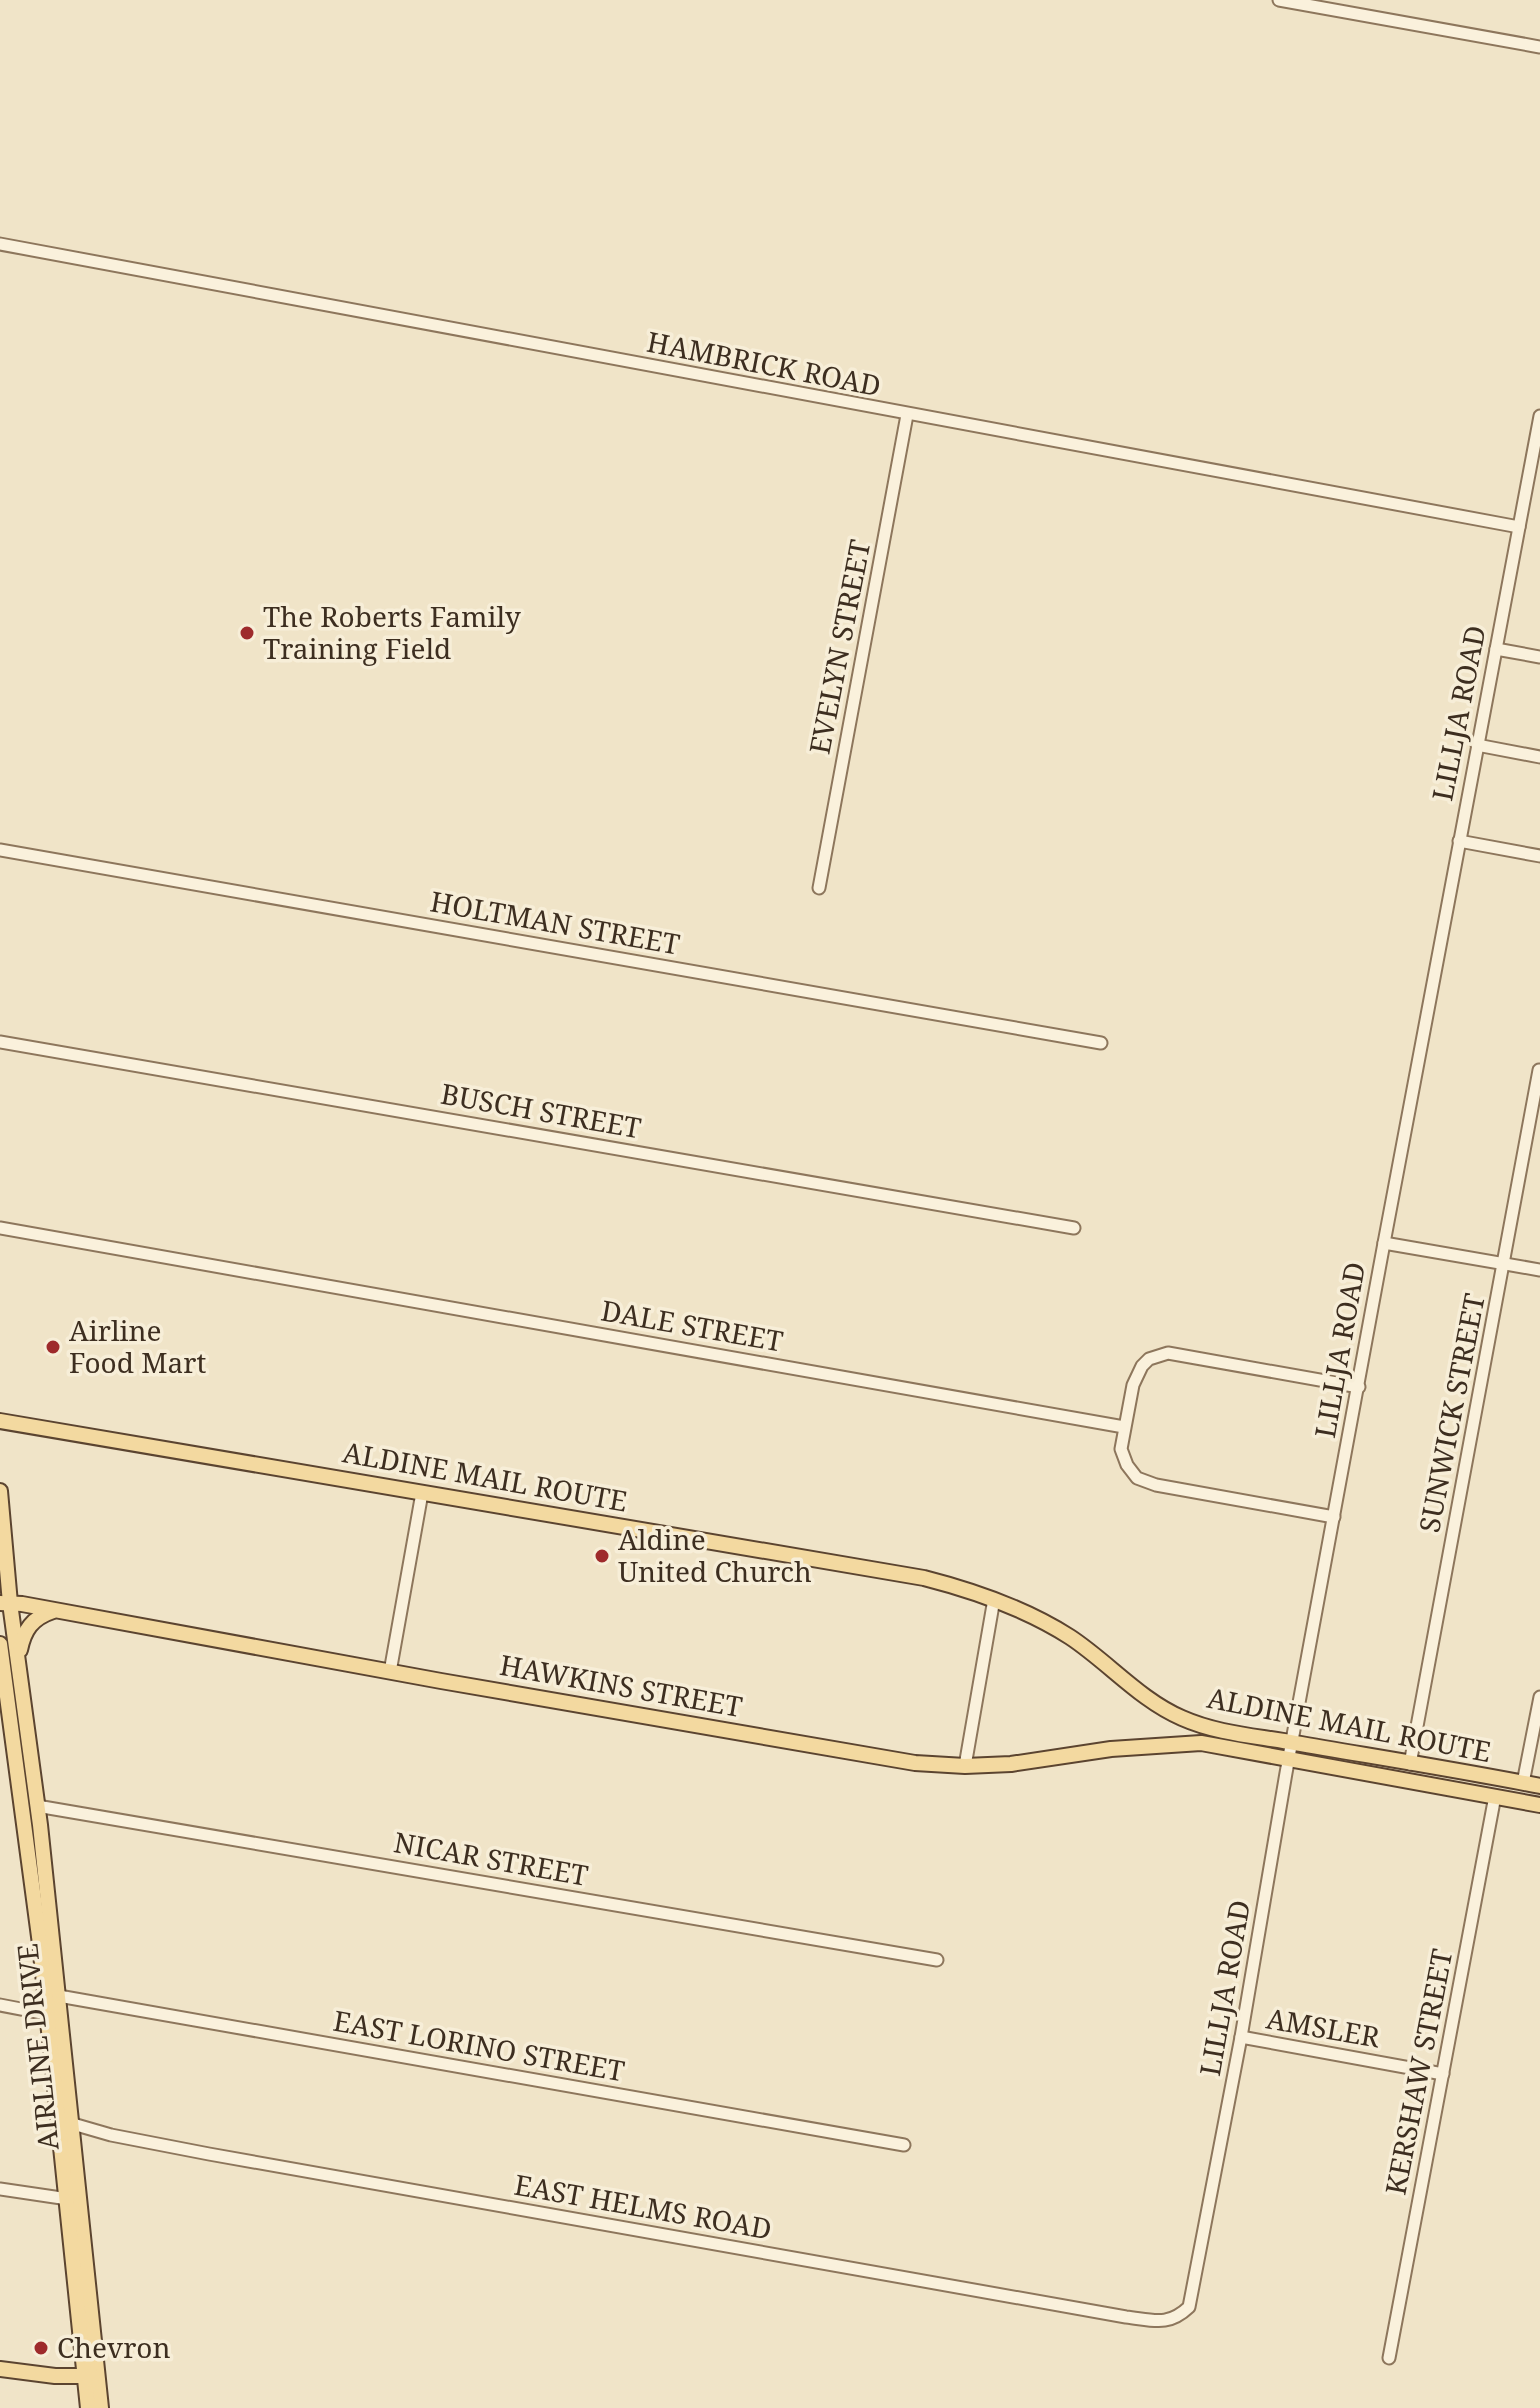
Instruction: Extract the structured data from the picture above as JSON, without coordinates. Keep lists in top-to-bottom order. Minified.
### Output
{"streets":{"main road":["ALDINE MAIL ROUTE","HAWKINS STREET","AIRLINE DRIVE"],"street":["HAMBRICK ROAD","EVELYN STREET","LILLJA ROAD","HOLTMAN STREET","BUSCH STREET","DALE STREET","SUNWICK STREET","NICAR STREET","AMSLER","EAST LORINO STREET","KERSHAW STREET","EAST HELMS ROAD"]},"crossings":[["HAMBRICK ROAD","EVELYN STREET"],["HAMBRICK ROAD","LILLJA ROAD"],["LILLJA ROAD","ALDINE MAIL ROUTE"],["LILLJA ROAD","AMSLER"],["LILLJA ROAD","EAST HELMS ROAD"],["SUNWICK STREET","ALDINE MAIL ROUTE"],["ALDINE MAIL ROUTE","HAWKINS STREET"],["ALDINE MAIL ROUTE","KERSHAW STREET"],["HAWKINS STREET","AIRLINE DRIVE"],["NICAR STREET","AIRLINE DRIVE"],["AMSLER","KERSHAW STREET"],["EAST LORINO STREET","AIRLINE DRIVE"],["AIRLINE DRIVE","EAST HELMS ROAD"]],"places":["The Roberts Family Training Field","Airline Food Mart","Aldine United Church","Chevron"]}
